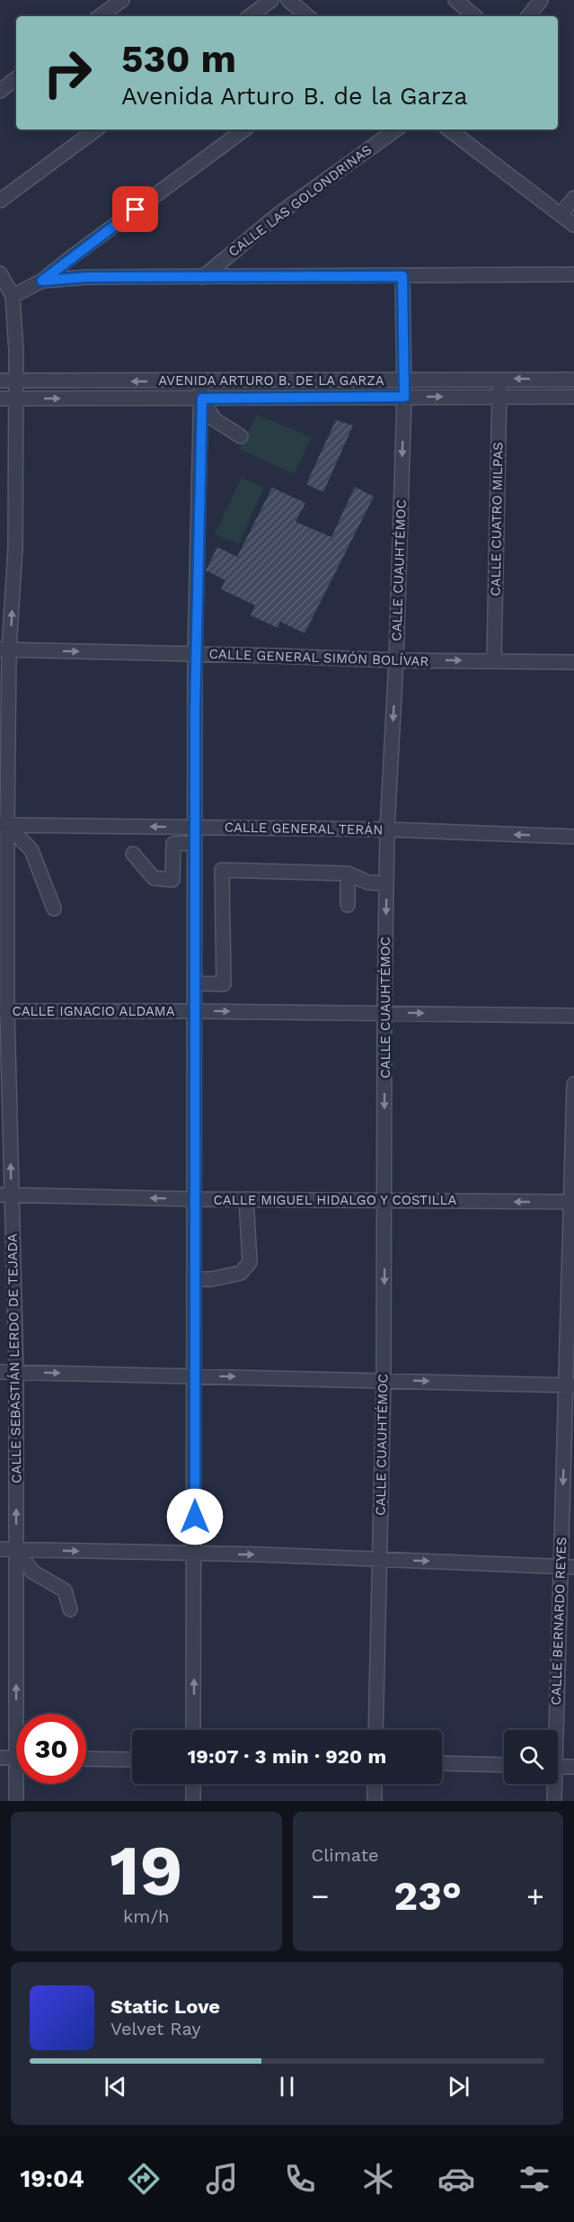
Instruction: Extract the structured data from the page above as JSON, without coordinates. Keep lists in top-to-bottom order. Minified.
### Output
{"streets":{"street":["CALLE LAS GOLONDRINAS","AVENIDA ARTURO B. DE LA GARZA","CALLE CUATRO MILPAS","CALLE CUAUHTÉMOC","CALLE GENERAL SIMÓN BOLÍVAR","CALLE GENERAL TERÁN","CALLE IGNACIO ALDAMA","CALLE MIGUEL HIDALGO Y COSTILLA","CALLE SEBASTIÁN LERDO DE TEJADA","CALLE BERNARDO REYES"]},"crossings":[["AVENIDA ARTURO B. DE LA GARZA","CALLE CUATRO MILPAS"],["AVENIDA ARTURO B. DE LA GARZA","CALLE CUAUHTÉMOC"],["AVENIDA ARTURO B. DE LA GARZA","CALLE SEBASTIÁN LERDO DE TEJADA"],["CALLE CUATRO MILPAS","CALLE GENERAL SIMÓN BOLÍVAR"],["CALLE CUAUHTÉMOC","CALLE GENERAL SIMÓN BOLÍVAR"],["CALLE CUAUHTÉMOC","CALLE GENERAL TERÁN"],["CALLE CUAUHTÉMOC","CALLE IGNACIO ALDAMA"],["CALLE CUAUHTÉMOC","CALLE MIGUEL HIDALGO Y COSTILLA"],["CALLE GENERAL SIMÓN BOLÍVAR","CALLE SEBASTIÁN LERDO DE TEJADA"],["CALLE GENERAL TERÁN","CALLE SEBASTIÁN LERDO DE TEJADA"],["CALLE IGNACIO ALDAMA","CALLE SEBASTIÁN LERDO DE TEJADA"],["CALLE MIGUEL HIDALGO Y COSTILLA","CALLE SEBASTIÁN LERDO DE TEJADA"],["CALLE MIGUEL HIDALGO Y COSTILLA","CALLE BERNARDO REYES"]],"one_way":["CALLE CUAUHTÉMOC","CALLE GENERAL SIMÓN BOLÍVAR","CALLE GENERAL TERÁN","CALLE IGNACIO ALDAMA","CALLE MIGUEL HIDALGO Y COSTILLA","CALLE SEBASTIÁN LERDO DE TEJADA"],"page":{"turn":["530 m","Avenida Arturo B. de la Garza"],"limit":"30","trip":"19:07 · 3 min · 920 m","tile":[["19","km/h"],"Climate"],"heat":["−","23°","+"],"song":["Static Love","Velvet Ray"],"tabs":"19:04"}}
